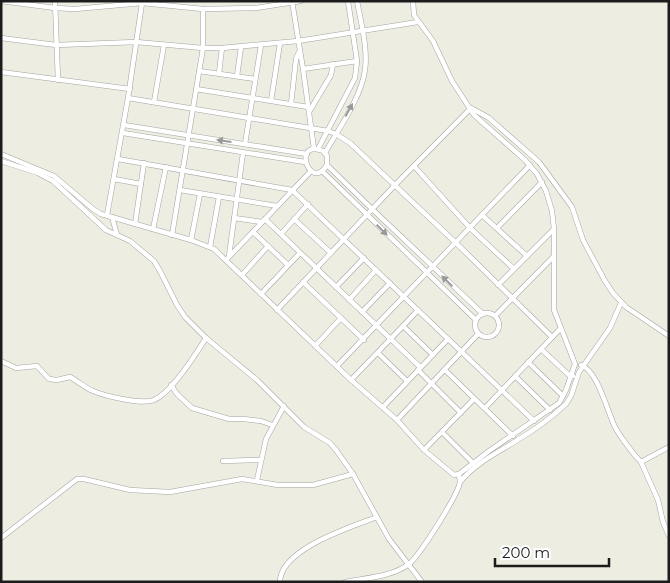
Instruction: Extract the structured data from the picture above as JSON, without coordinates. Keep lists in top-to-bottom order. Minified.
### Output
{"scale_bar":"200 m"}
